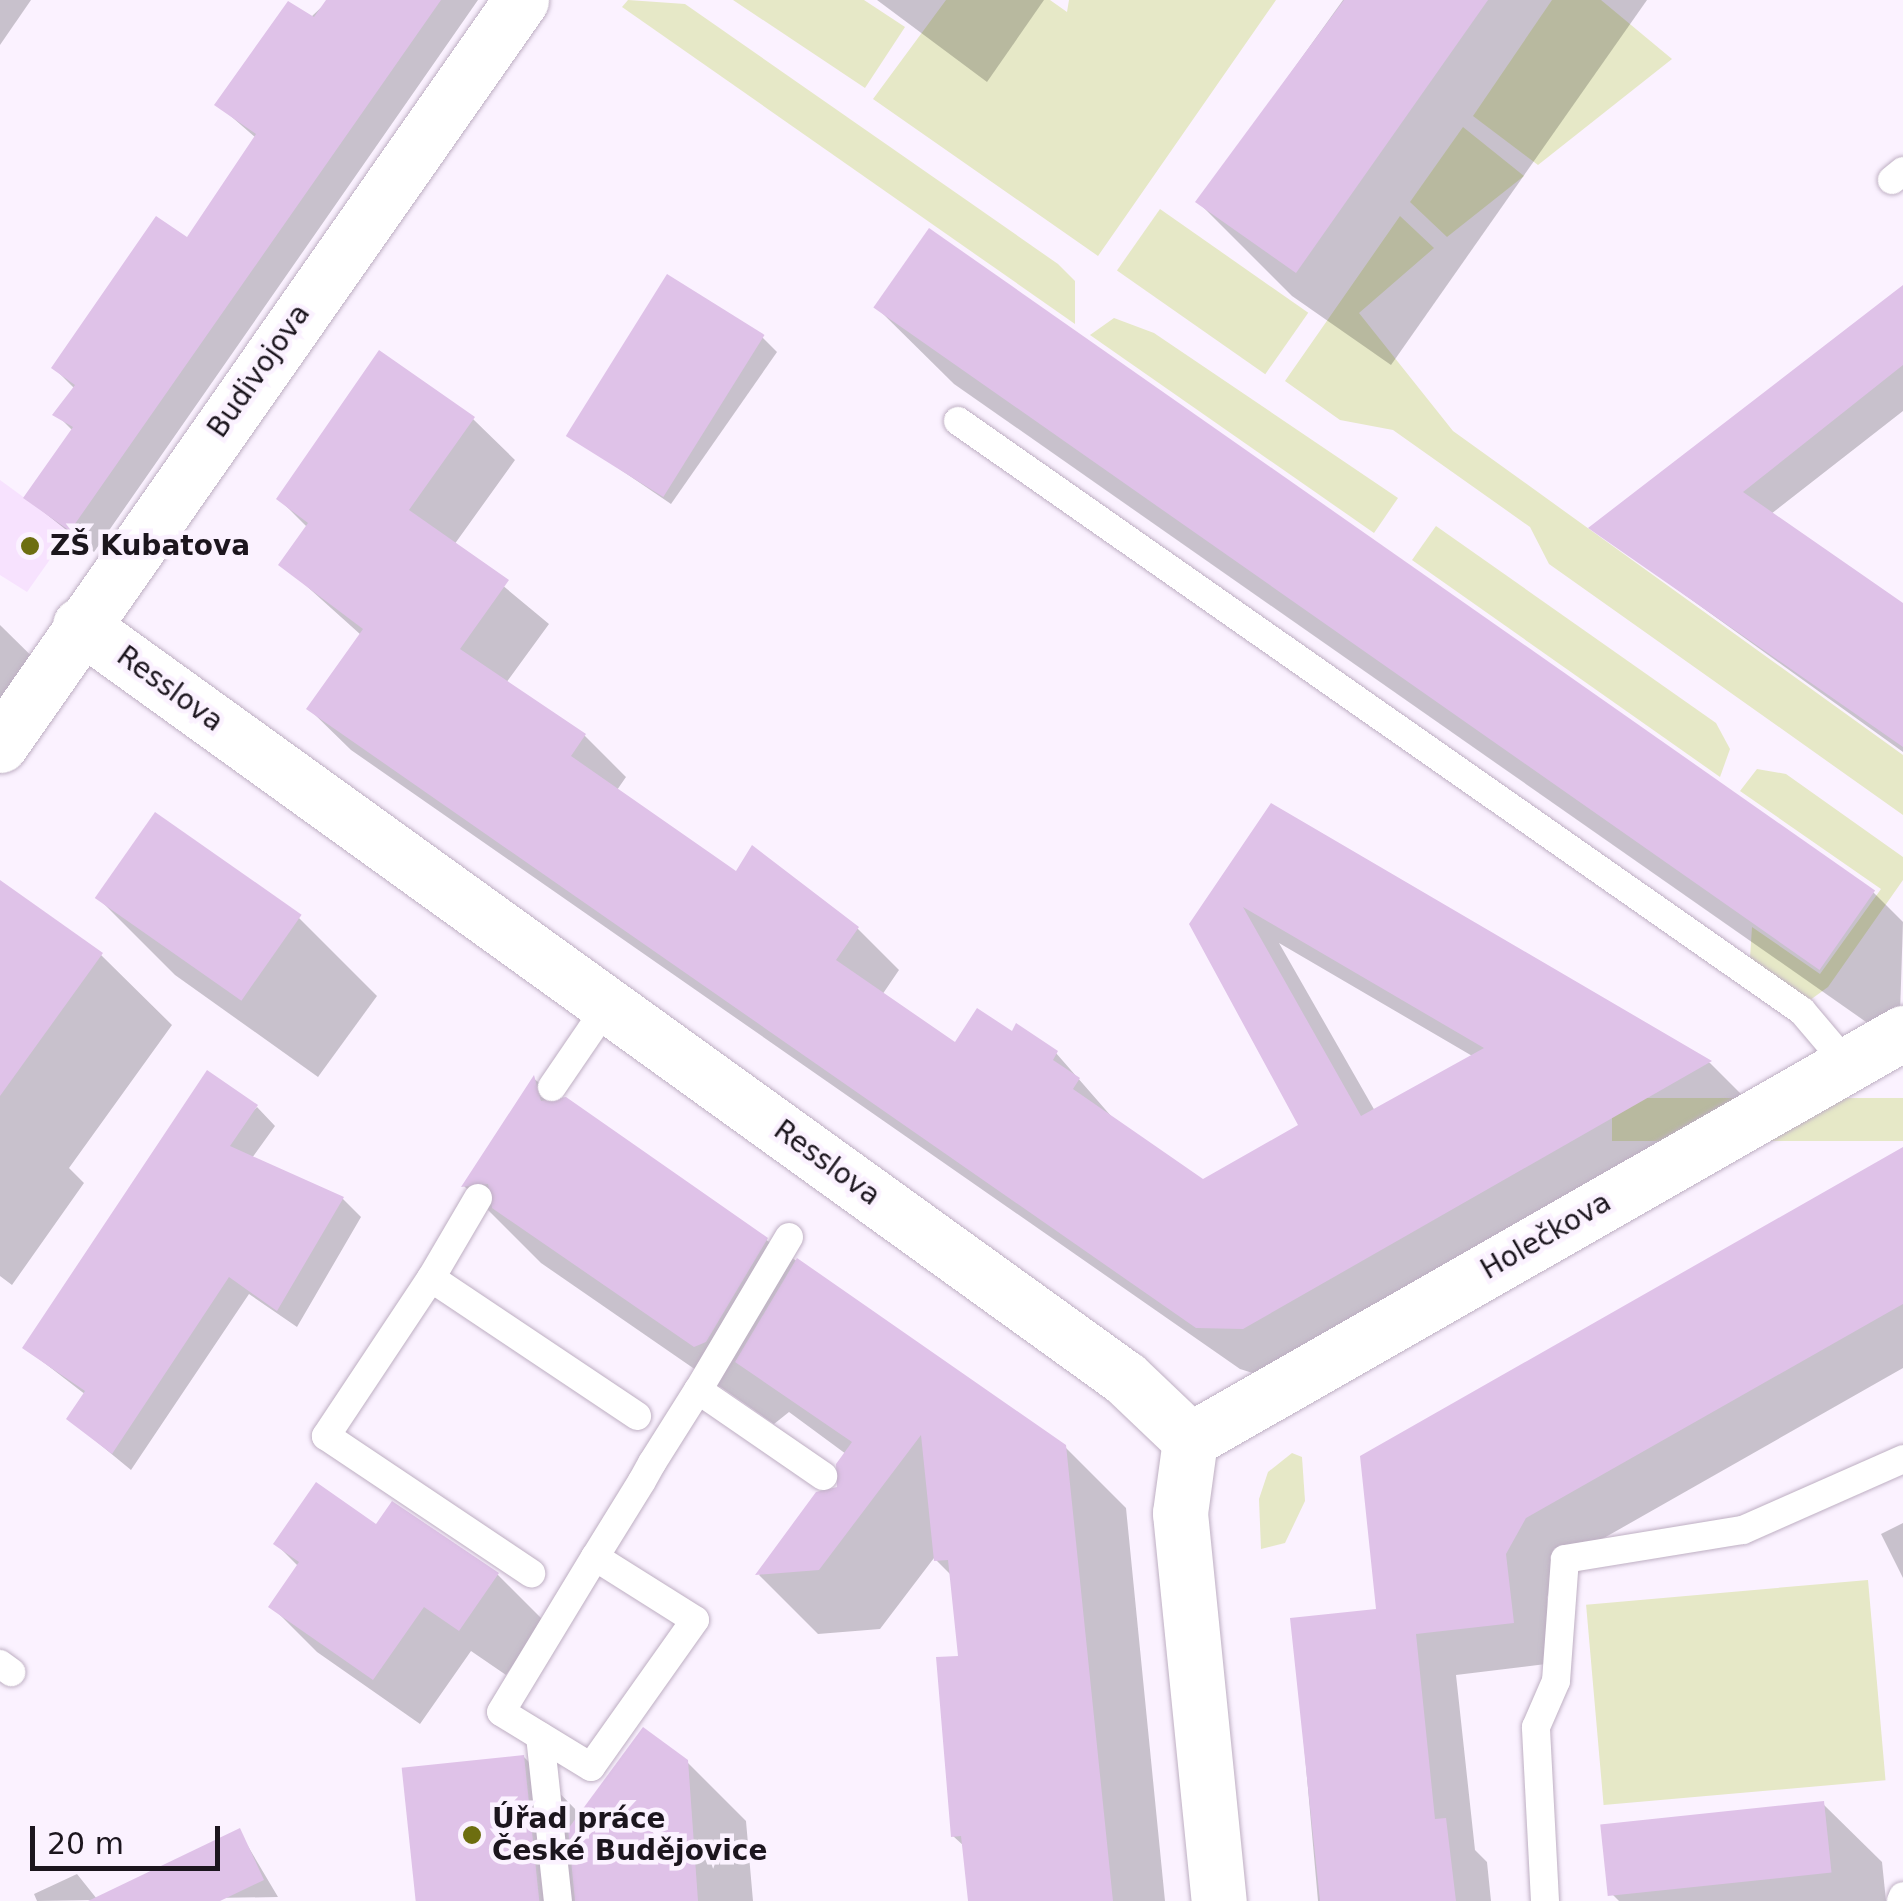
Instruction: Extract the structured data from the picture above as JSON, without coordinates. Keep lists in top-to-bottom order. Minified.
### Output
{"streets":{"street":["Budivojova","Resslova","Holečkova"]},"crossings":[["Budivojova","Resslova"],["Resslova","Holečkova"]],"places":["ZŠ Kubatova","Úřad práce České Budějovice"],"scale_bar":"20 m"}
